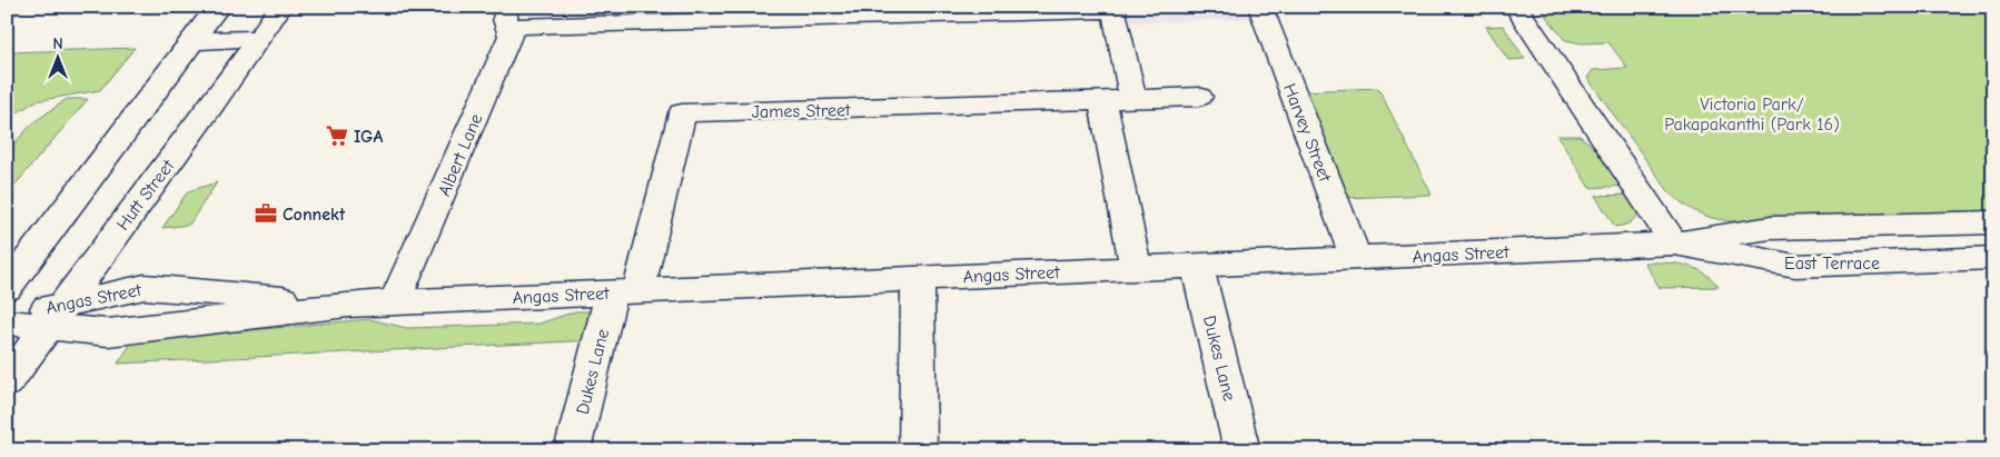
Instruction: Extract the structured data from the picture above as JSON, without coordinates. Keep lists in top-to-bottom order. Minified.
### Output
{"streets":{"street":["James Street","Harvey Street","Albert Lane","Hutt Street","Angas Street","East Terrace","Dukes Lane"]},"crossings":[["James Street","Angas Street"],["James Street","Dukes Lane"],["Harvey Street","Angas Street"],["Albert Lane","Angas Street"],["Hutt Street","Angas Street"],["Angas Street","East Terrace"],["Angas Street","Dukes Lane"]],"parks":["Victoria Park/ Pakapakanthi (Park 16)"],"places":{"supermarket":["IGA"],"office":["Connekt"]},"north":"top"}
